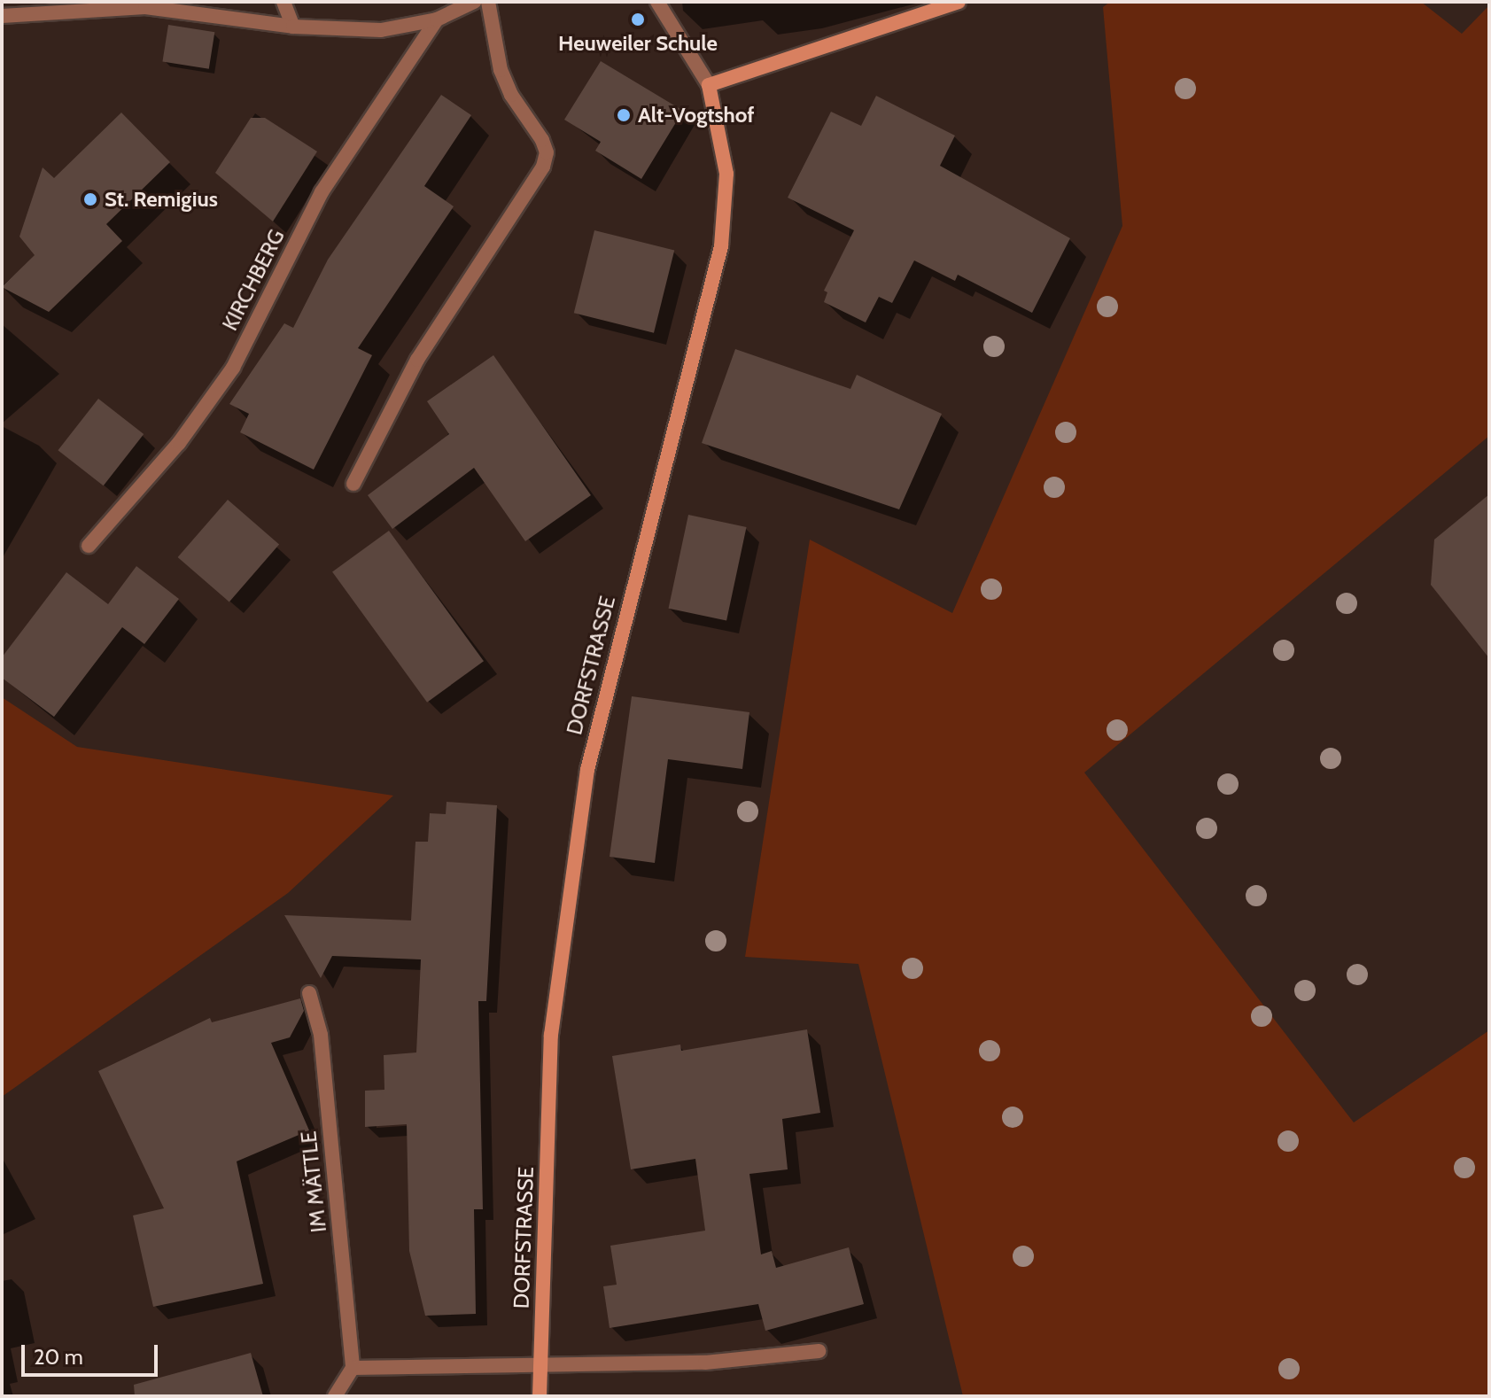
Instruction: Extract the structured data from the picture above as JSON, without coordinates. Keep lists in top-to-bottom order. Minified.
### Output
{"streets":{"street":["KIRCHBERG","DORFSTRASSE","IM MÄTTLE"]},"places":["Heuweiler Schule","Alt-Vogtshof","St. Remigius"],"scale_bar":"20 m"}
